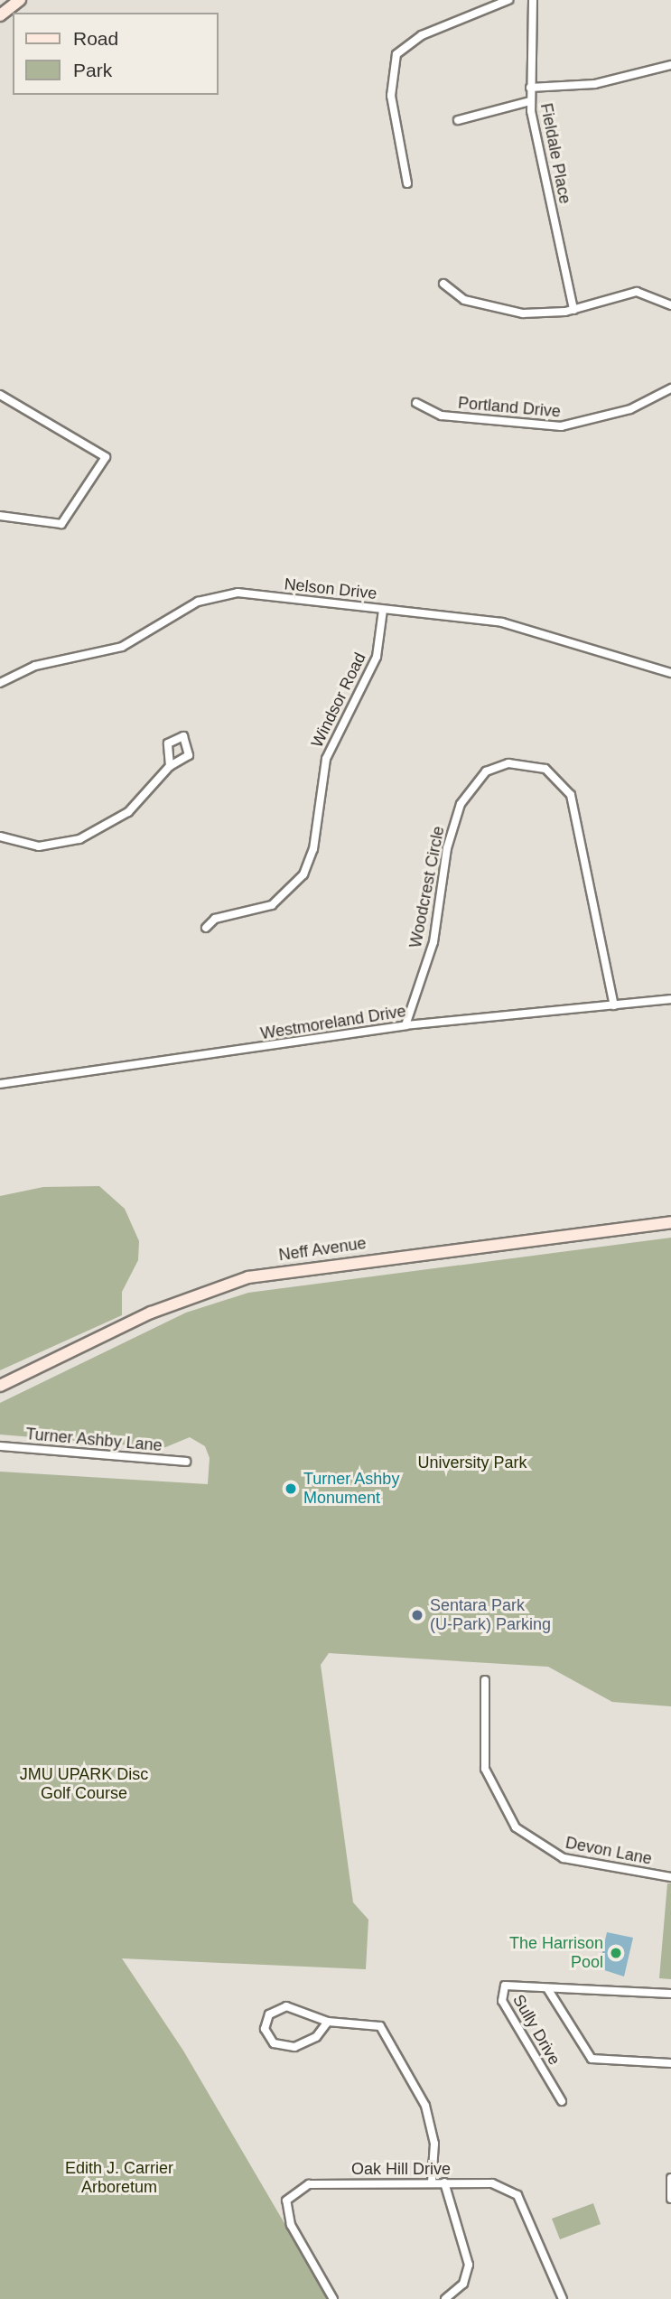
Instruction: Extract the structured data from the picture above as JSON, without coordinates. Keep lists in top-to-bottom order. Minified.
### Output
{"streets":{"main road":["Neff Avenue"],"street":["Fieldale Place","Portland Drive","Nelson Drive","Windsor Road","Woodcrest Circle","Westmoreland Drive","Turner Ashby Lane","Devon Lane","Sully Drive","Oak Hill Drive"]},"crossings":[["Nelson Drive","Windsor Road"],["Woodcrest Circle","Westmoreland Drive"]],"parks":["University Park","JMU UPARK Disc Golf Course","Edith J. Carrier Arboretum"],"places":["Turner Ashby Monument","Sentara Park (U-Park) Parking","The Harrison Pool"],"legend":["Road","Park"]}
